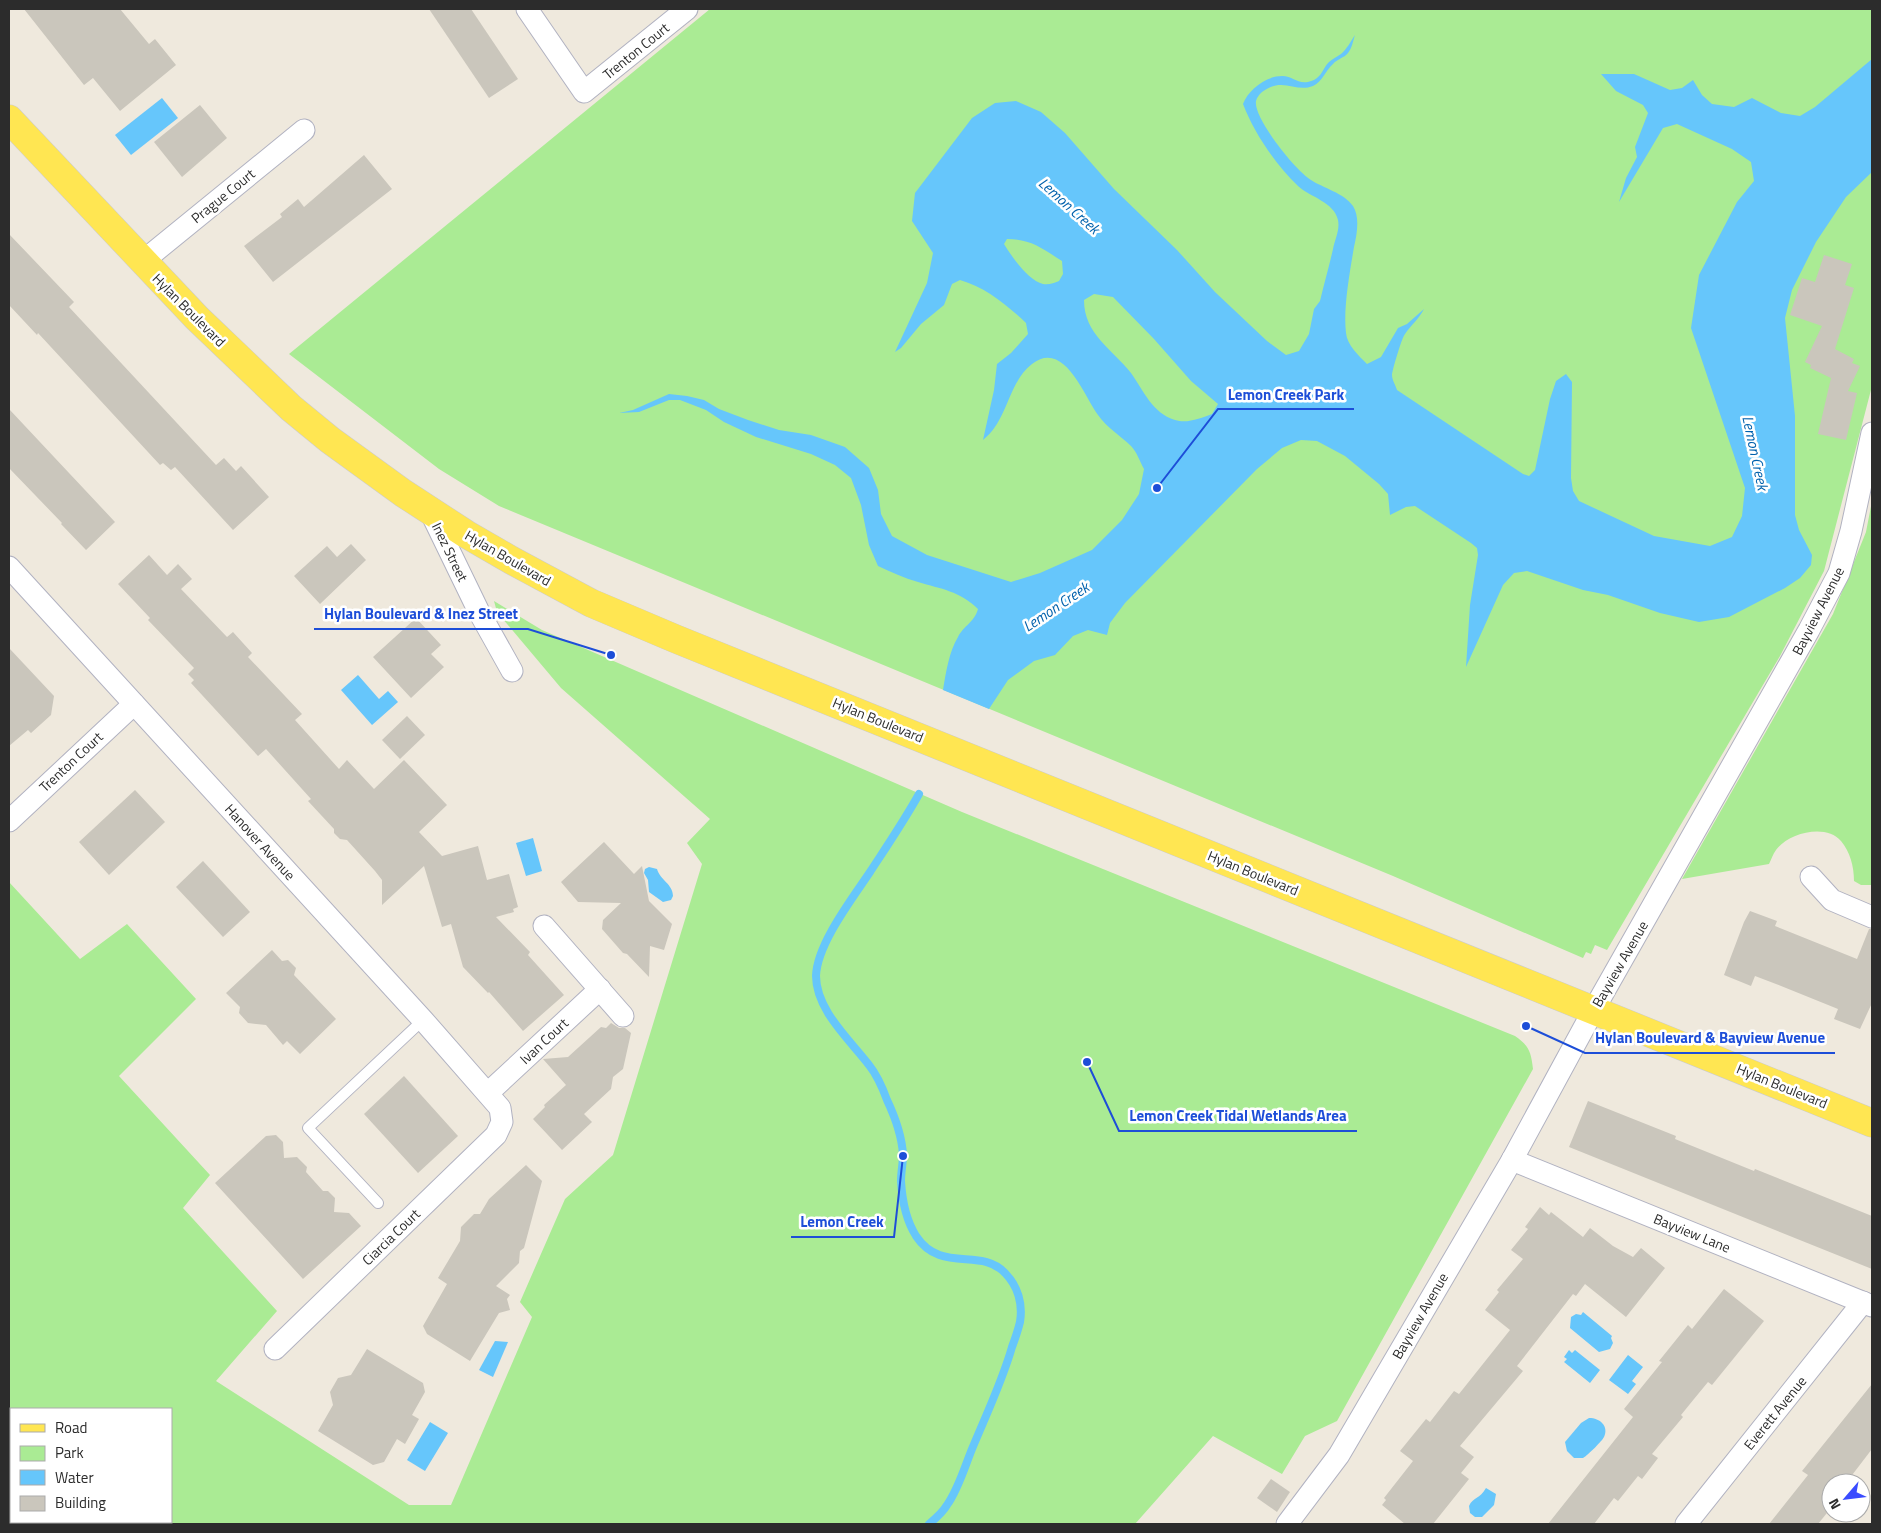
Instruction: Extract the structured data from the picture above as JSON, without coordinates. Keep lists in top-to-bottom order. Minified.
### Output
{"streets":{"main road":["Hylan Boulevard"],"street":["Trenton Court","Prague Court","Inez Street","Bayview Avenue","Hanover Avenue","Ivan Court","Bayview Lane","Ciarcia Court","Everett Avenue"]},"crossings":[["Trenton Court","Hanover Avenue"],["Prague Court","Hylan Boulevard"],["Hylan Boulevard","Inez Street"],["Hylan Boulevard","Bayview Avenue"],["Bayview Avenue","Bayview Lane"],["Hanover Avenue","Ivan Court"],["Hanover Avenue","Ciarcia Court"],["Bayview Lane","Everett Avenue"]],"water":["Lemon Creek"],"places":["Lemon Creek Park","Hylan Boulevard & Inez Street","Hylan Boulevard & Bayview Avenue","Lemon Creek Tidal Wetlands Area","Lemon Creek"],"legend":["Road","Park","Water","Building"],"north":"bottom left"}
